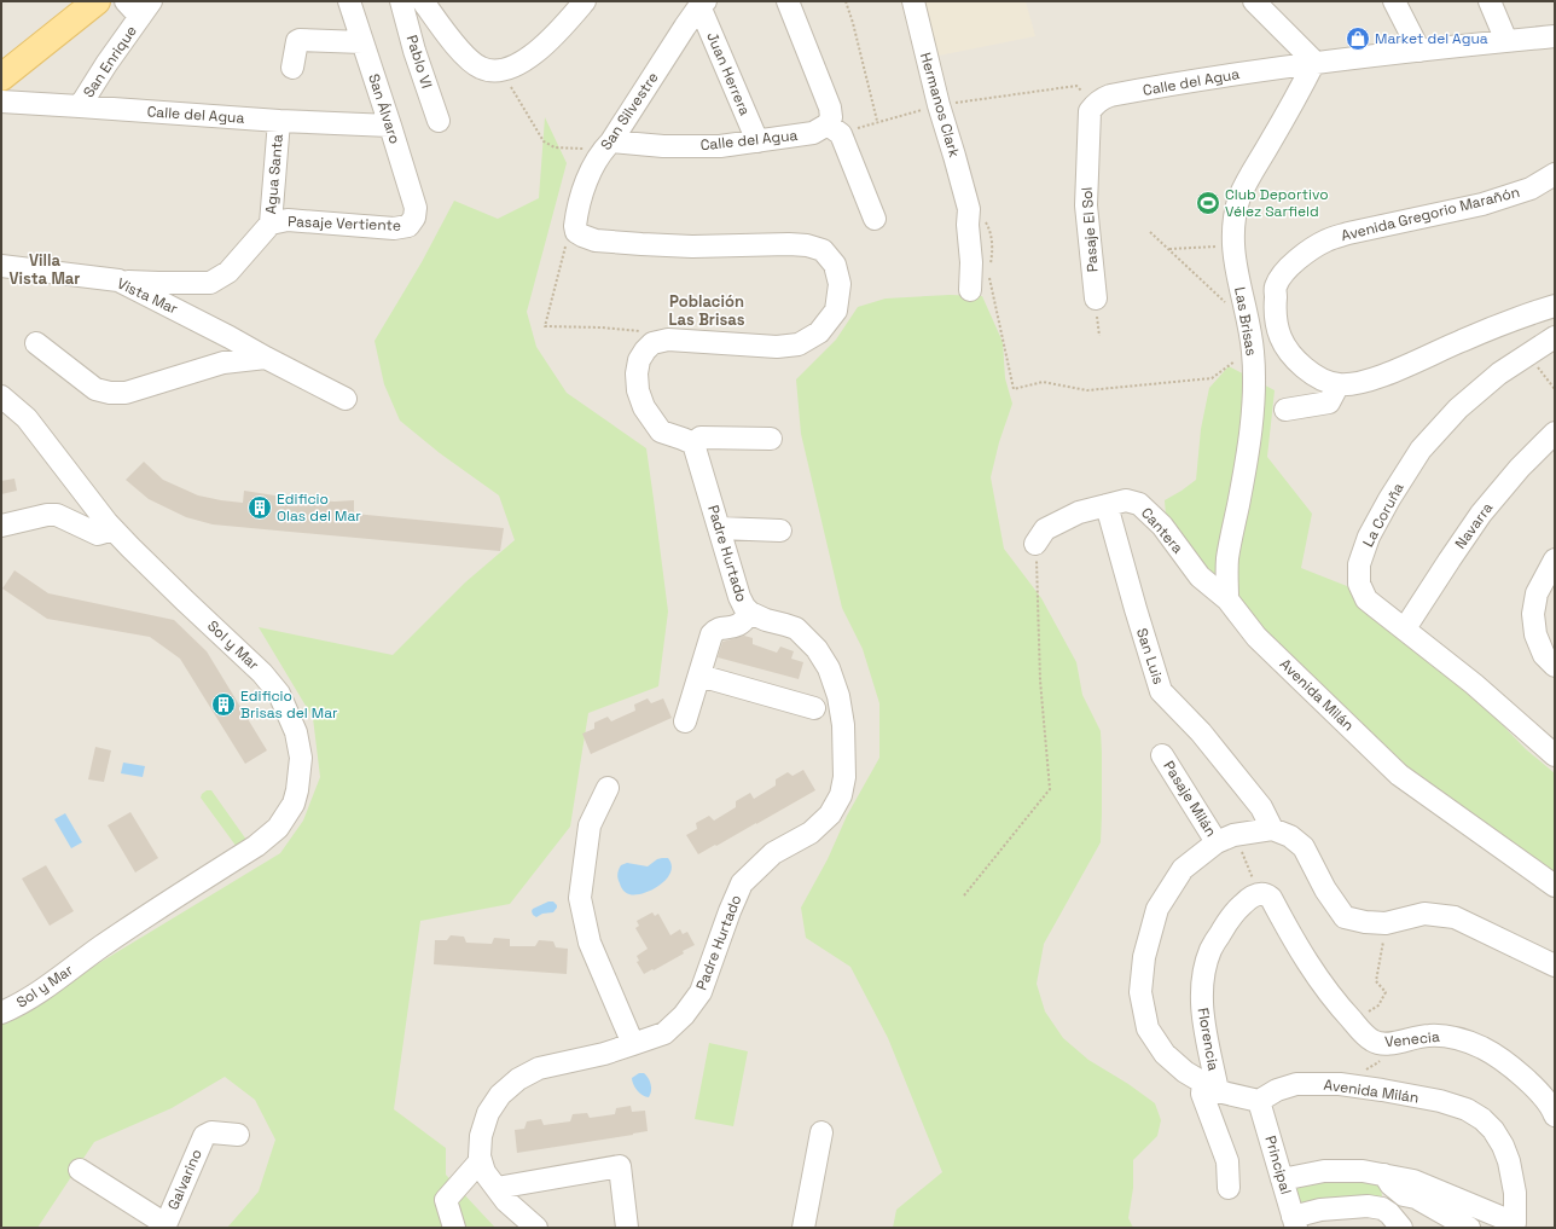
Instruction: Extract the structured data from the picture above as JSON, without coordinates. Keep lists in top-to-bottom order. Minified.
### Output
{"streets":{"street":["San Enrique","Pablo VI","Juan Herrera","Calle del Agua","Hermanos Clark","San Álvaro","San Silvestre","Agua Santa","Avenida Gregorio Marañón","Pasaje Vertiente","Pasaje El Sol","Vista Mar","Las Brisas","La Coruña","Navarra","Cantera","Padre Hurtado","Sol y Mar","San Luis","Avenida Milán","Pasaje Milán","Florencia","Venecia","Principal","Galvarino"]},"crossings":[["San Enrique","Calle del Agua"],["Juan Herrera","Calle del Agua"],["Juan Herrera","San Silvestre"],["Calle del Agua","San Álvaro"],["Calle del Agua","San Silvestre"],["Calle del Agua","Agua Santa"],["Calle del Agua","Pasaje El Sol"],["Calle del Agua","Las Brisas"],["San Álvaro","Pasaje Vertiente"],["Agua Santa","Pasaje Vertiente"],["Agua Santa","Vista Mar"],["Las Brisas","Cantera"],["Las Brisas","Avenida Milán"],["La Coruña","Navarra"],["Cantera","San Luis"],["Cantera","Avenida Milán"],["Avenida Milán","Principal"],["Florencia","Venecia"]],"districts":["Villa Vista Mar","Población Las Brisas"],"places":{"shop":["Market del Agua"],"sports":["Club Deportivo Vélez Sarfield"],"building":["Edificio Olas del Mar","Edificio Brisas del Mar"]}}
